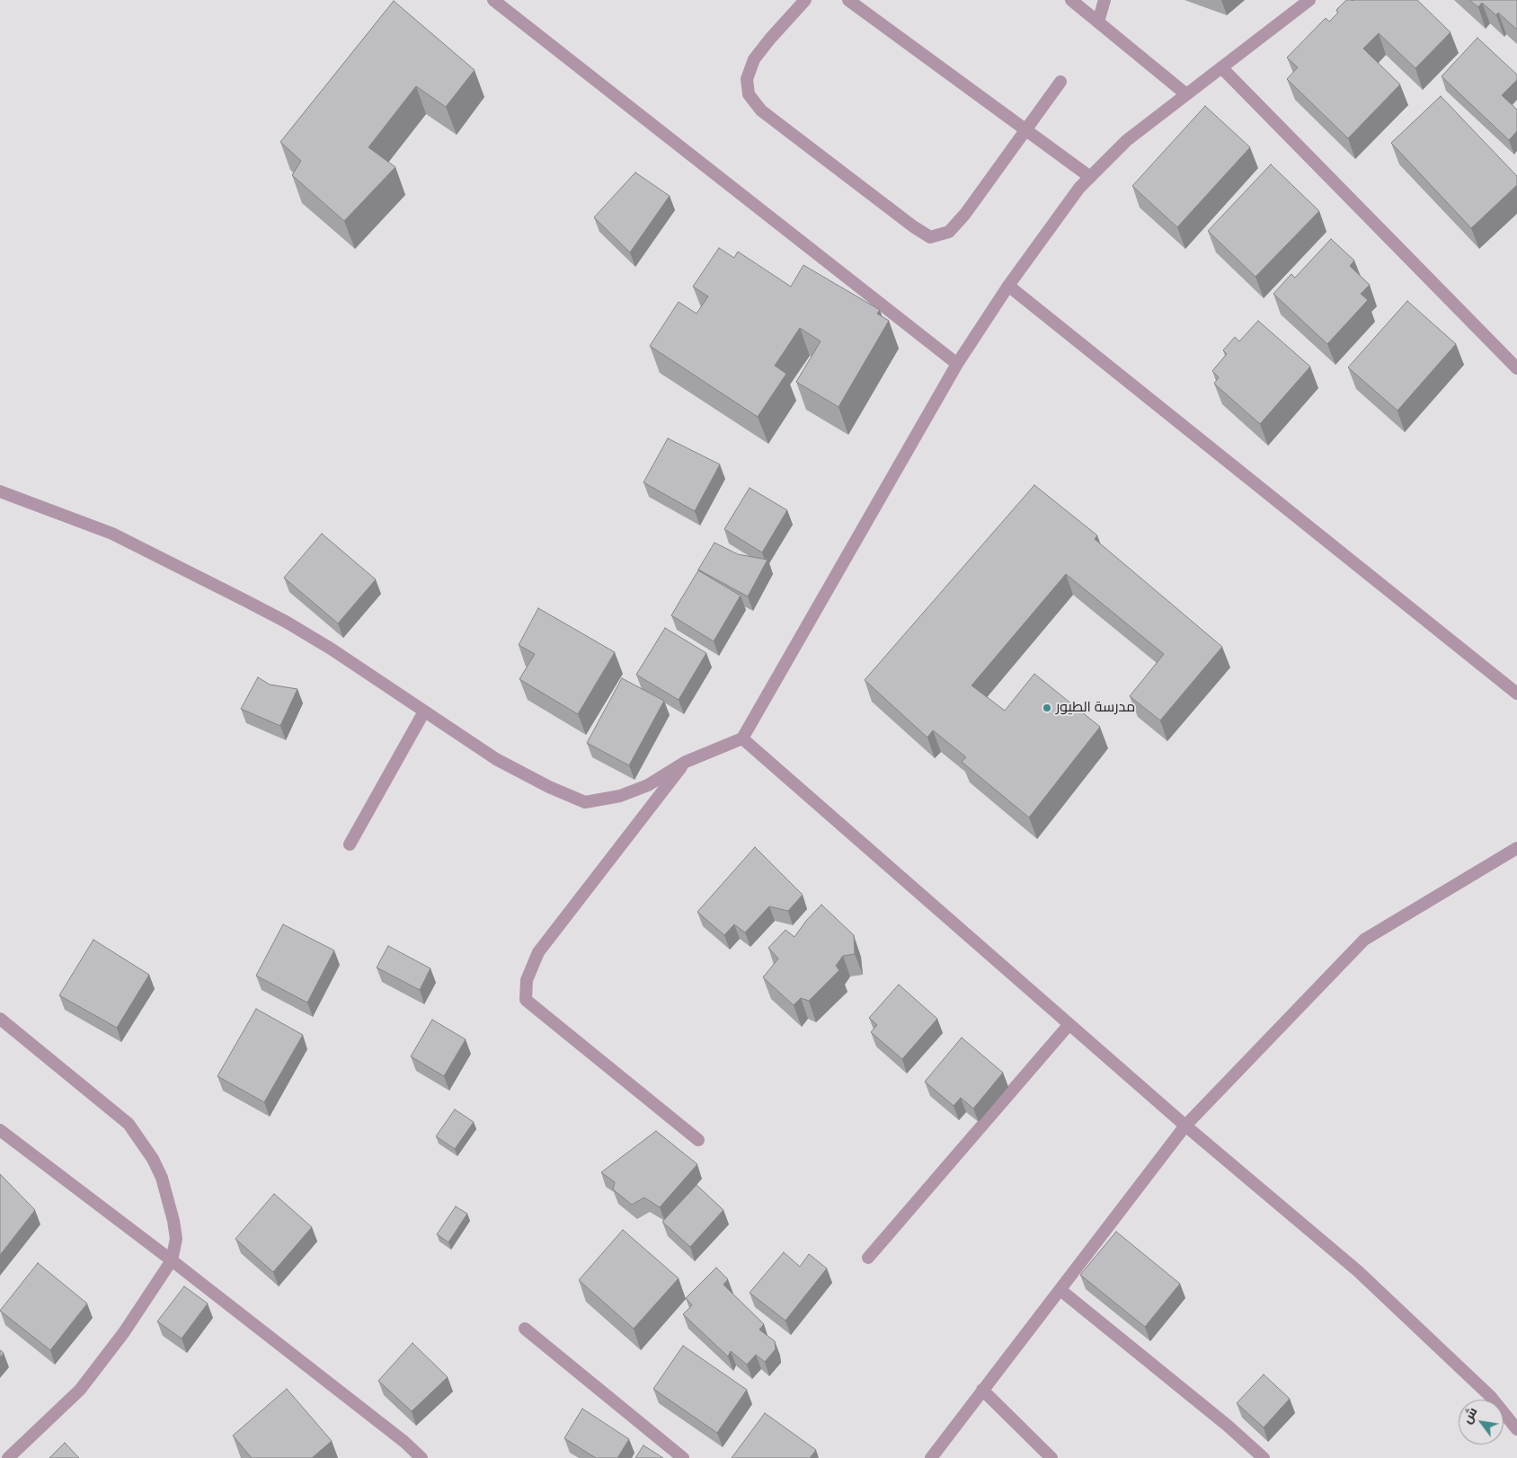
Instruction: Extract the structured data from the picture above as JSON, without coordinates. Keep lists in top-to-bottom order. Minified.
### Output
{"places":["مدرسة الطيور"],"north":"top left"}
